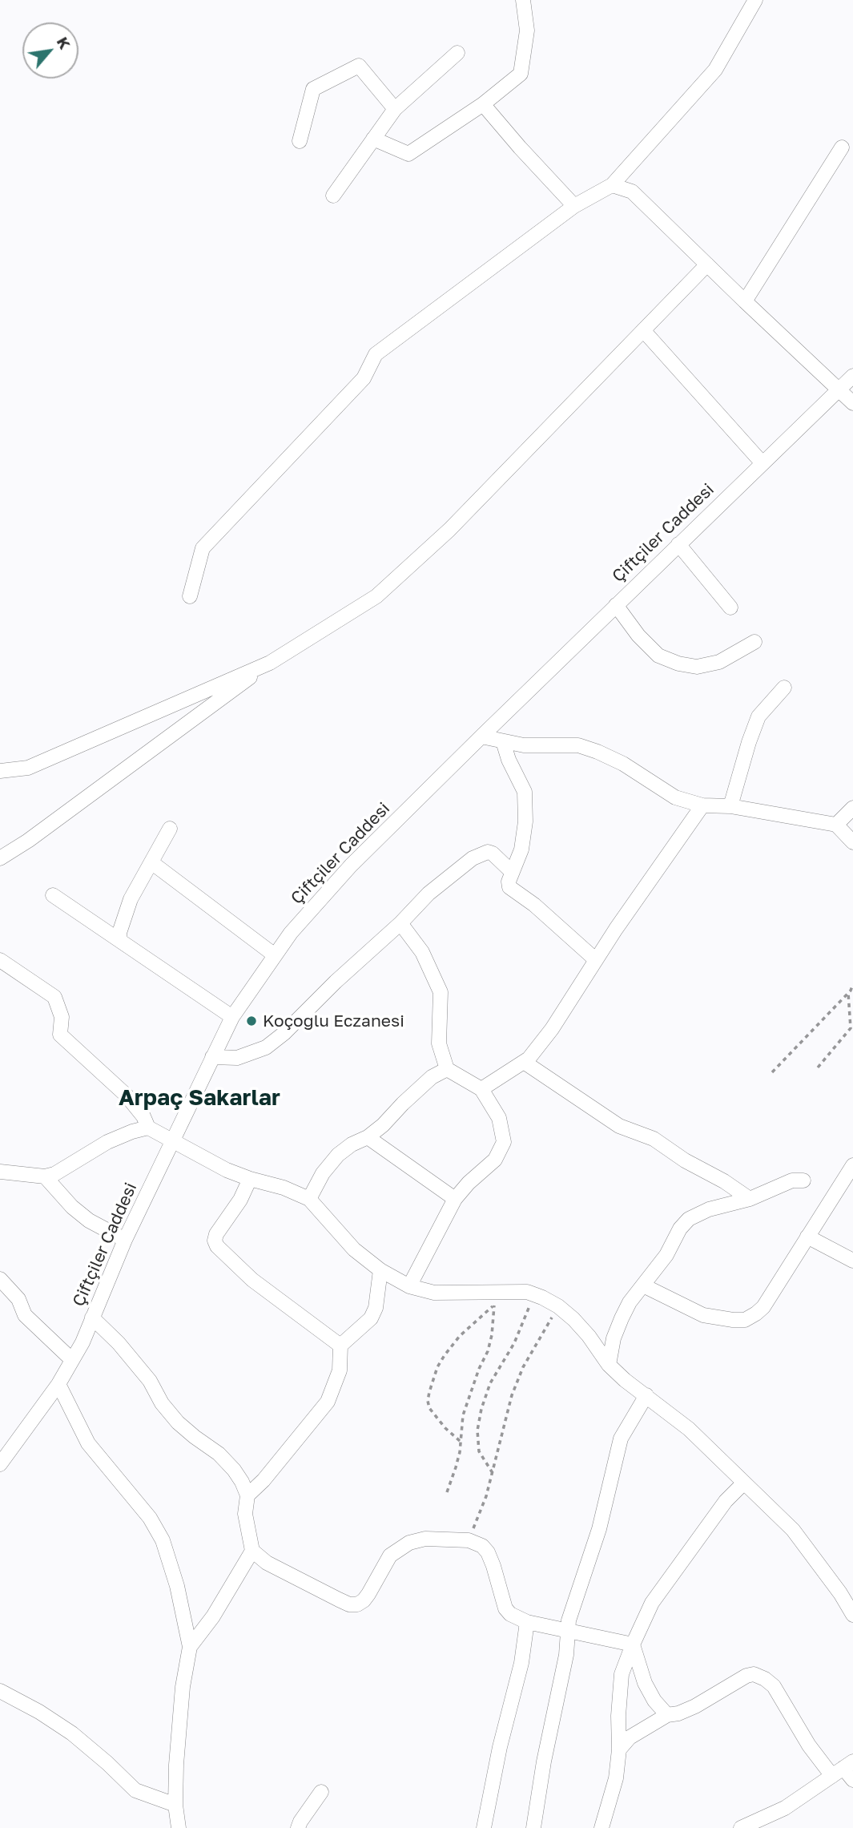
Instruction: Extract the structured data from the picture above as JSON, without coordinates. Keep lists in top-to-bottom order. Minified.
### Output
{"streets":{"street":["Çiftçiler Caddesi"]},"districts":["Arpaç Sakarlar"],"places":["Koçoğlu Eczanesi"],"north":"top right"}
